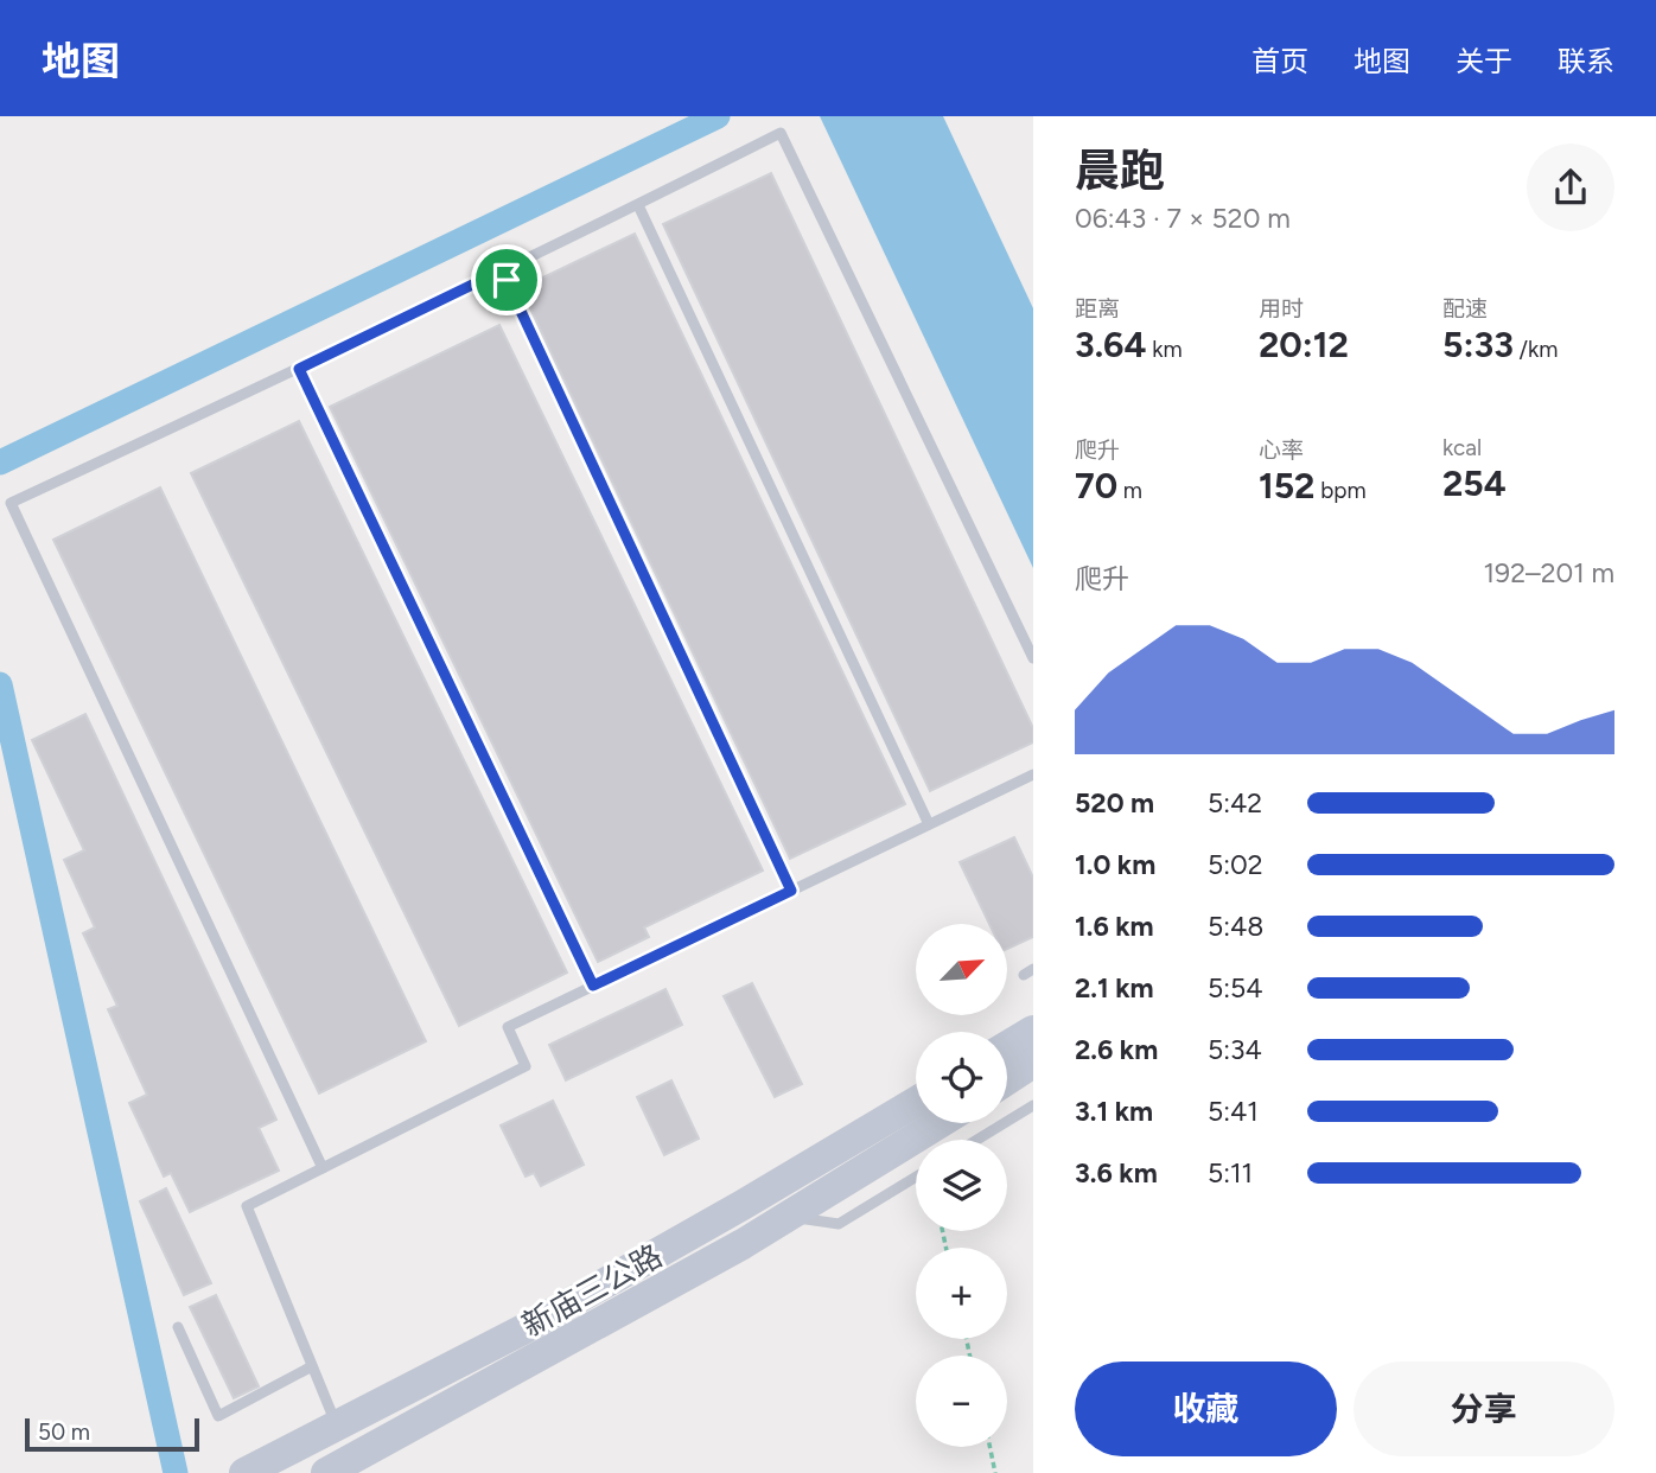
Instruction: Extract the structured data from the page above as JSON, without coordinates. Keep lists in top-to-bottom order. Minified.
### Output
{"streets":{"main road":["新庙三公路"]},"scale_bar":"50 m","north":"top right","page":{"header":"地图","nav":["首页","地图","关于","联系"],"heading":["晨跑","06:43 · 7 × 520 m"],"stats":[["距离","3.64 km"],["用时","20:12"],["配速","5:33 /km"],["爬升","70 m"],["心率","152 bpm"],["kcal","254"]],"chart":["爬升","192–201 m"],"list":[{"name":"520 m","note":"5:42"},{"name":"1.0 km","note":"5:02"},{"name":"1.6 km","note":"5:48"},{"name":"2.1 km","note":"5:54"},{"name":"2.6 km","note":"5:34"},{"name":"3.1 km","note":"5:41"},{"name":"3.6 km","note":"5:11"}],"map_buttons":["+","−"],"buttons":["收藏","分享"],"scale":"50 m"}}
